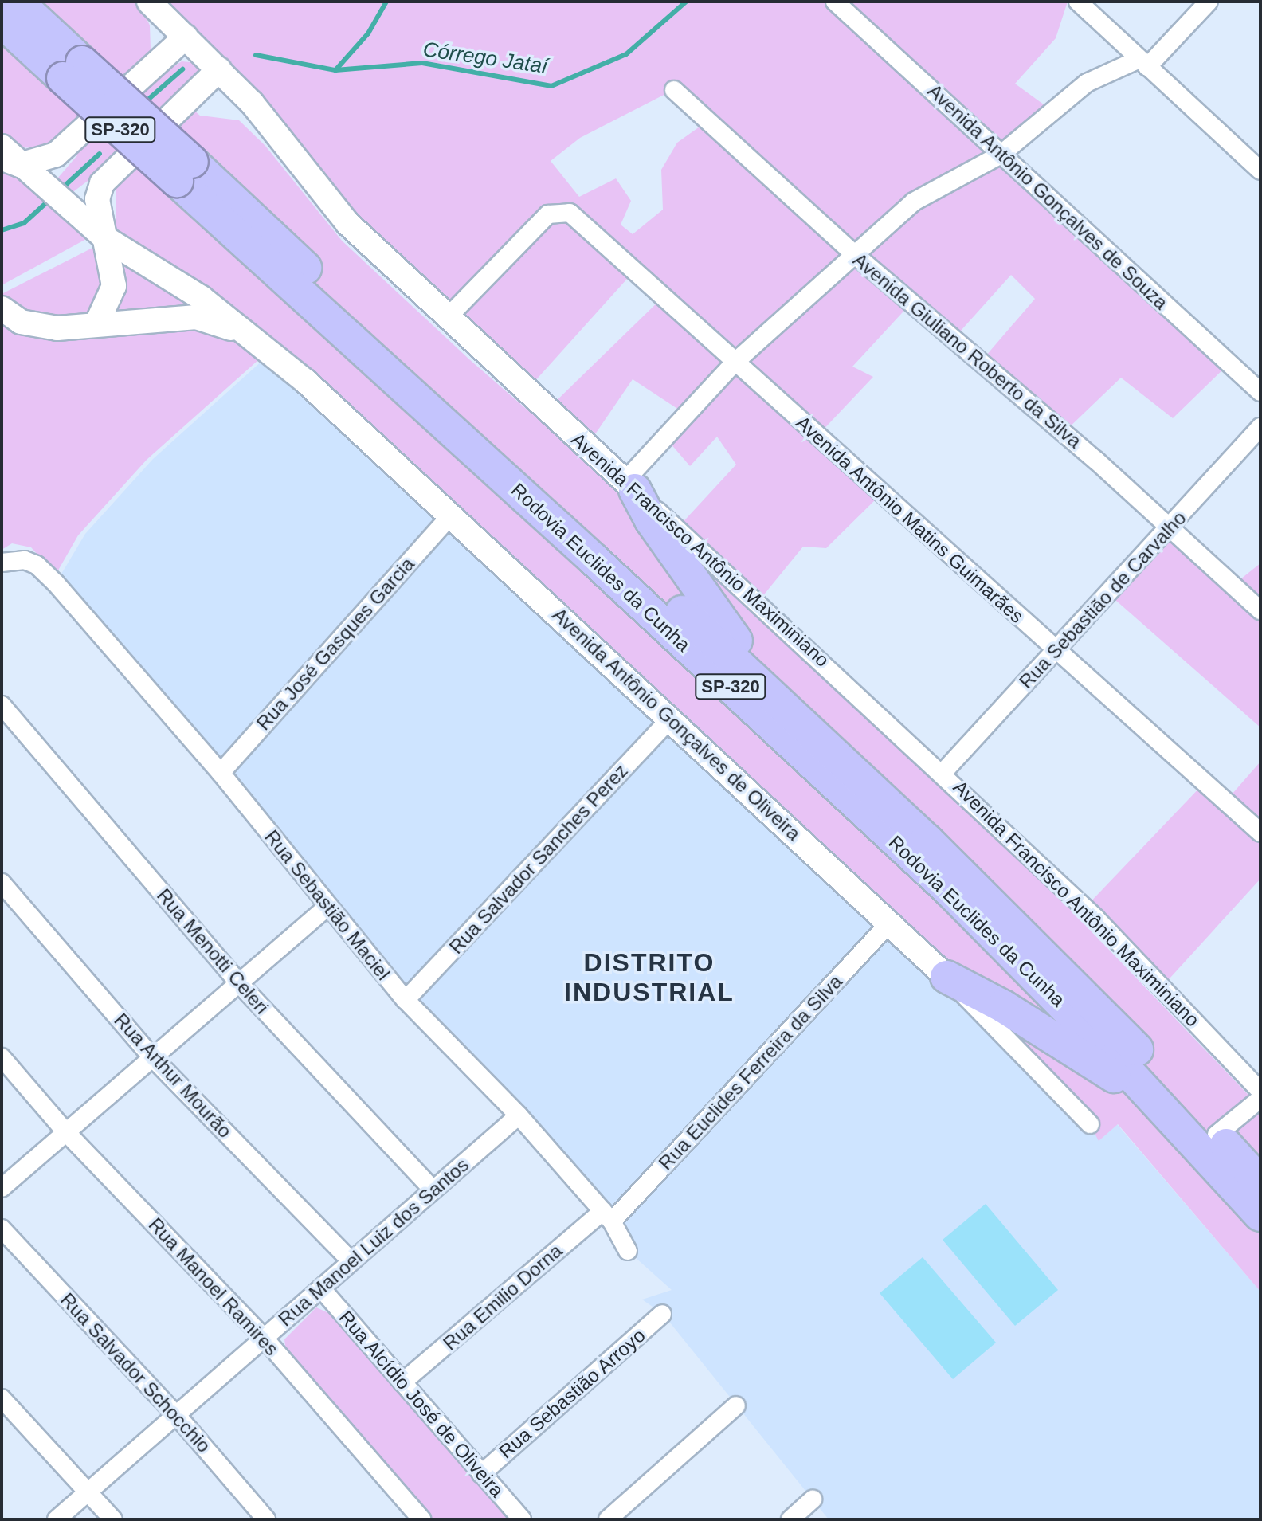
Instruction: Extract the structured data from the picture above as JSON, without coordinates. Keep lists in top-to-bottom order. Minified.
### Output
{"streets":{"highway":["SP-320","Rodovia Euclides da Cunha"],"main road":["Avenida Francisco Antônio Maximiniano","Avenida Antônio Gonçalves de Oliveira"],"street":["Avenida Antônio Gonçalves de Souza","Avenida Giuliano Roberto da Silva","Avenida Antônio Matins Guimarães","Rua Sebastião de Carvalho","Rua José Gasques Garcia","Rua Salvador Sanches Perez","Rua Sebastião Maciel","Rua Menotti Celeri","Rua Euclides Ferreira da Silva","Rua Arthur Mourão","Rua Manoel Luiz dos Santos","Rua Manoel Ramires","Rua Emilio Dorna","Rua Salvador Schocchio","Rua Sebastião Arroyo","Rua Alcídio José de Oliveira"]},"crossings":[["Avenida Giuliano Roberto da Silva","Rua Sebastião de Carvalho"],["Avenida Antônio Matins Guimarães","Avenida Francisco Antônio Maximiniano"],["Avenida Antônio Matins Guimarães","Rua Sebastião de Carvalho"],["Avenida Francisco Antônio Maximiniano","Rua Sebastião de Carvalho"],["Rua José Gasques Garcia","Avenida Antônio Gonçalves de Oliveira"],["Rua José Gasques Garcia","Rua Sebastião Maciel"],["Avenida Antônio Gonçalves de Oliveira","Rua Salvador Sanches Perez"],["Avenida Antônio Gonçalves de Oliveira","Rua Euclides Ferreira da Silva"],["Rua Salvador Sanches Perez","Rua Sebastião Maciel"],["Rua Sebastião Maciel","Rua Euclides Ferreira da Silva"],["Rua Sebastião Maciel","Rua Manoel Luiz dos Santos"],["Rua Sebastião Maciel","Rua Emilio Dorna"],["Rua Menotti Celeri","Rua Manoel Luiz dos Santos"],["Rua Euclides Ferreira da Silva","Rua Emilio Dorna"],["Rua Arthur Mourão","Rua Manoel Luiz dos Santos"],["Rua Manoel Luiz dos Santos","Rua Manoel Ramires"],["Rua Manoel Luiz dos Santos","Rua Salvador Schocchio"],["Rua Manoel Luiz dos Santos","Rua Alcídio José de Oliveira"],["Rua Emilio Dorna","Rua Alcídio José de Oliveira"],["Rua Sebastião Arroyo","Rua Alcídio José de Oliveira"]],"districts":["DISTRITO INDUSTRIAL"],"water":["Córrego Jataí"]}
